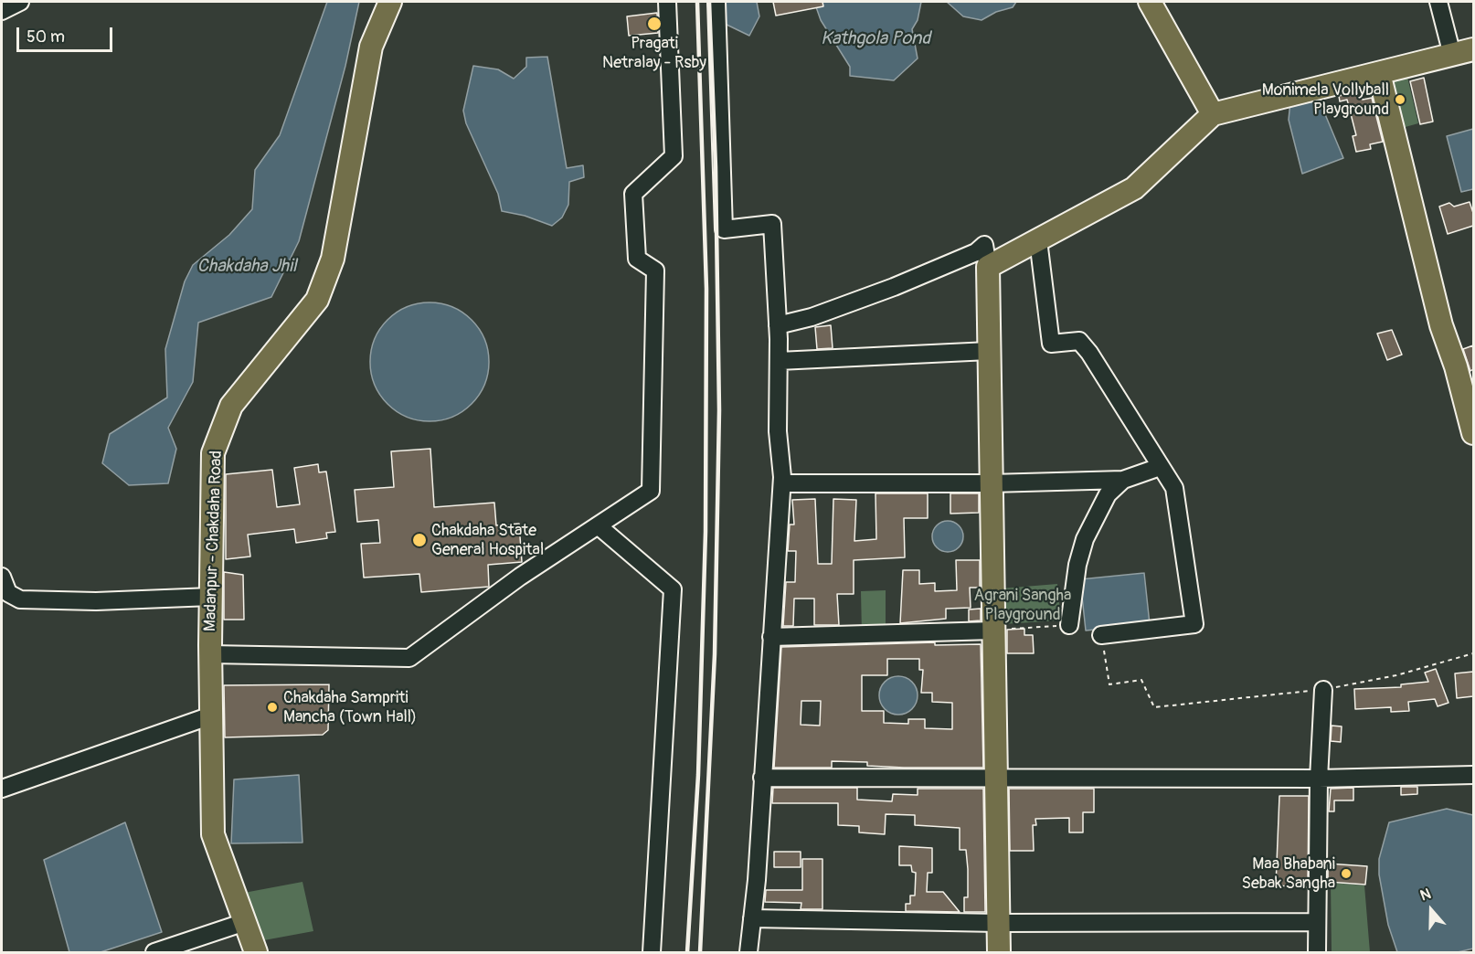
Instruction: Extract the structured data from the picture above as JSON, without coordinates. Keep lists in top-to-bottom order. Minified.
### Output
{"streets":{"main road":["Madanpur - Chakdaha Road"]},"water":["Kathgola Pond","Chakdaha Jhil"],"parks":["Agrani Sangha Playground"],"places":["Pragati Netralay - Rsby","Monimela Vollyball Playground","Chakdaha State General Hospital","Chakdaha Sampriti Mancha (Town Hall)","Maa Bhabani Sebak Sangha"],"scale_bar":"50 m","north":"top"}
